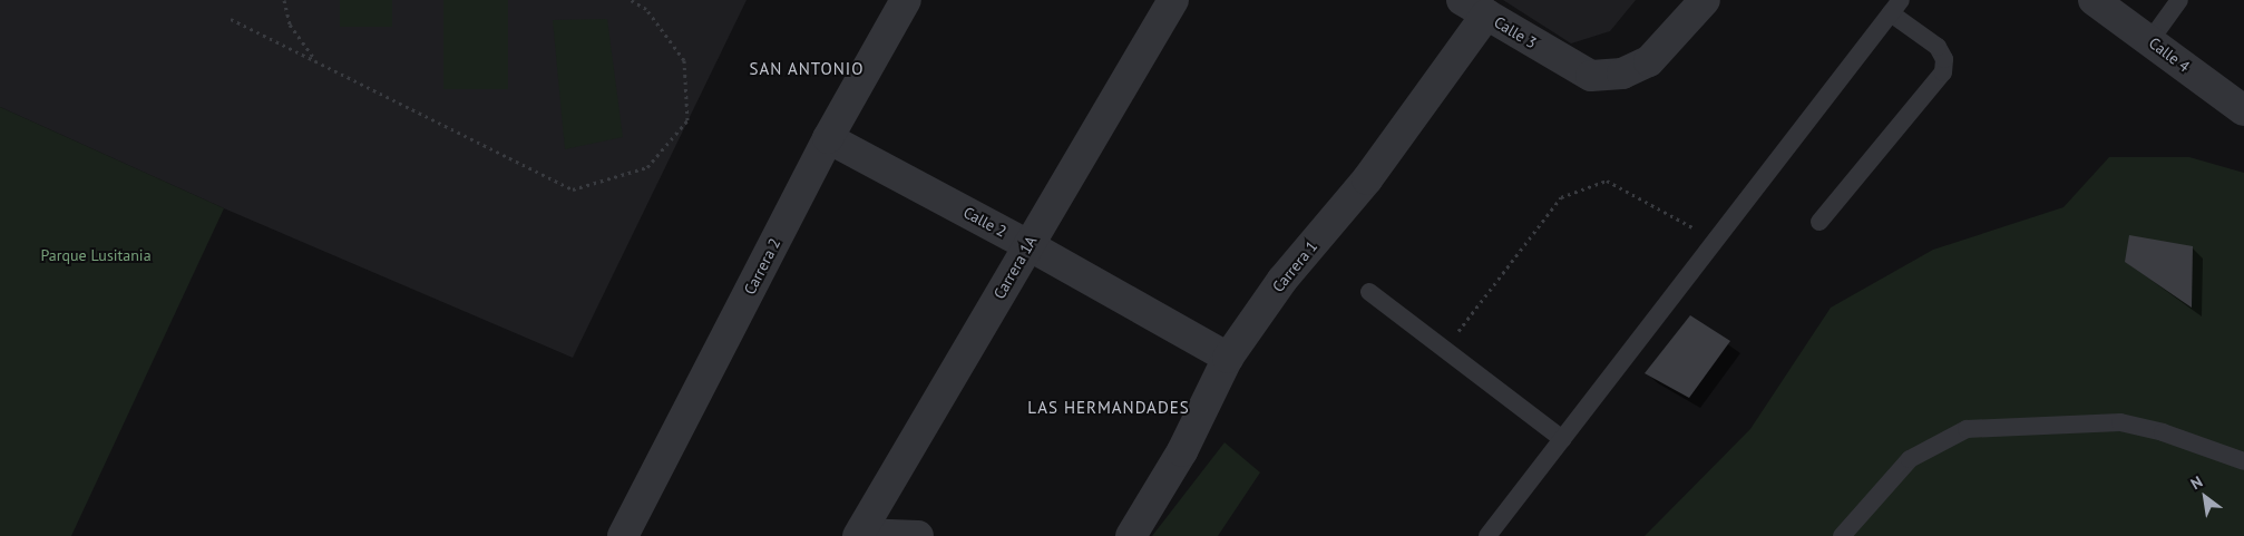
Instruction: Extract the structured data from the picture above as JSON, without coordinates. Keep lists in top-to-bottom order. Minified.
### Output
{"streets":{"street":["Calle 3","Calle 4","Calle 2","Carrera 2","Carrera 1","Carrera 1A"]},"crossings":[["Calle 3","Carrera 1"],["Calle 2","Carrera 2"],["Calle 2","Carrera 1"],["Calle 2","Carrera 1A"]],"districts":["SAN ANTONIO","LAS HERMANDADES"],"parks":["Parque Lusitania"],"north":"top left"}
